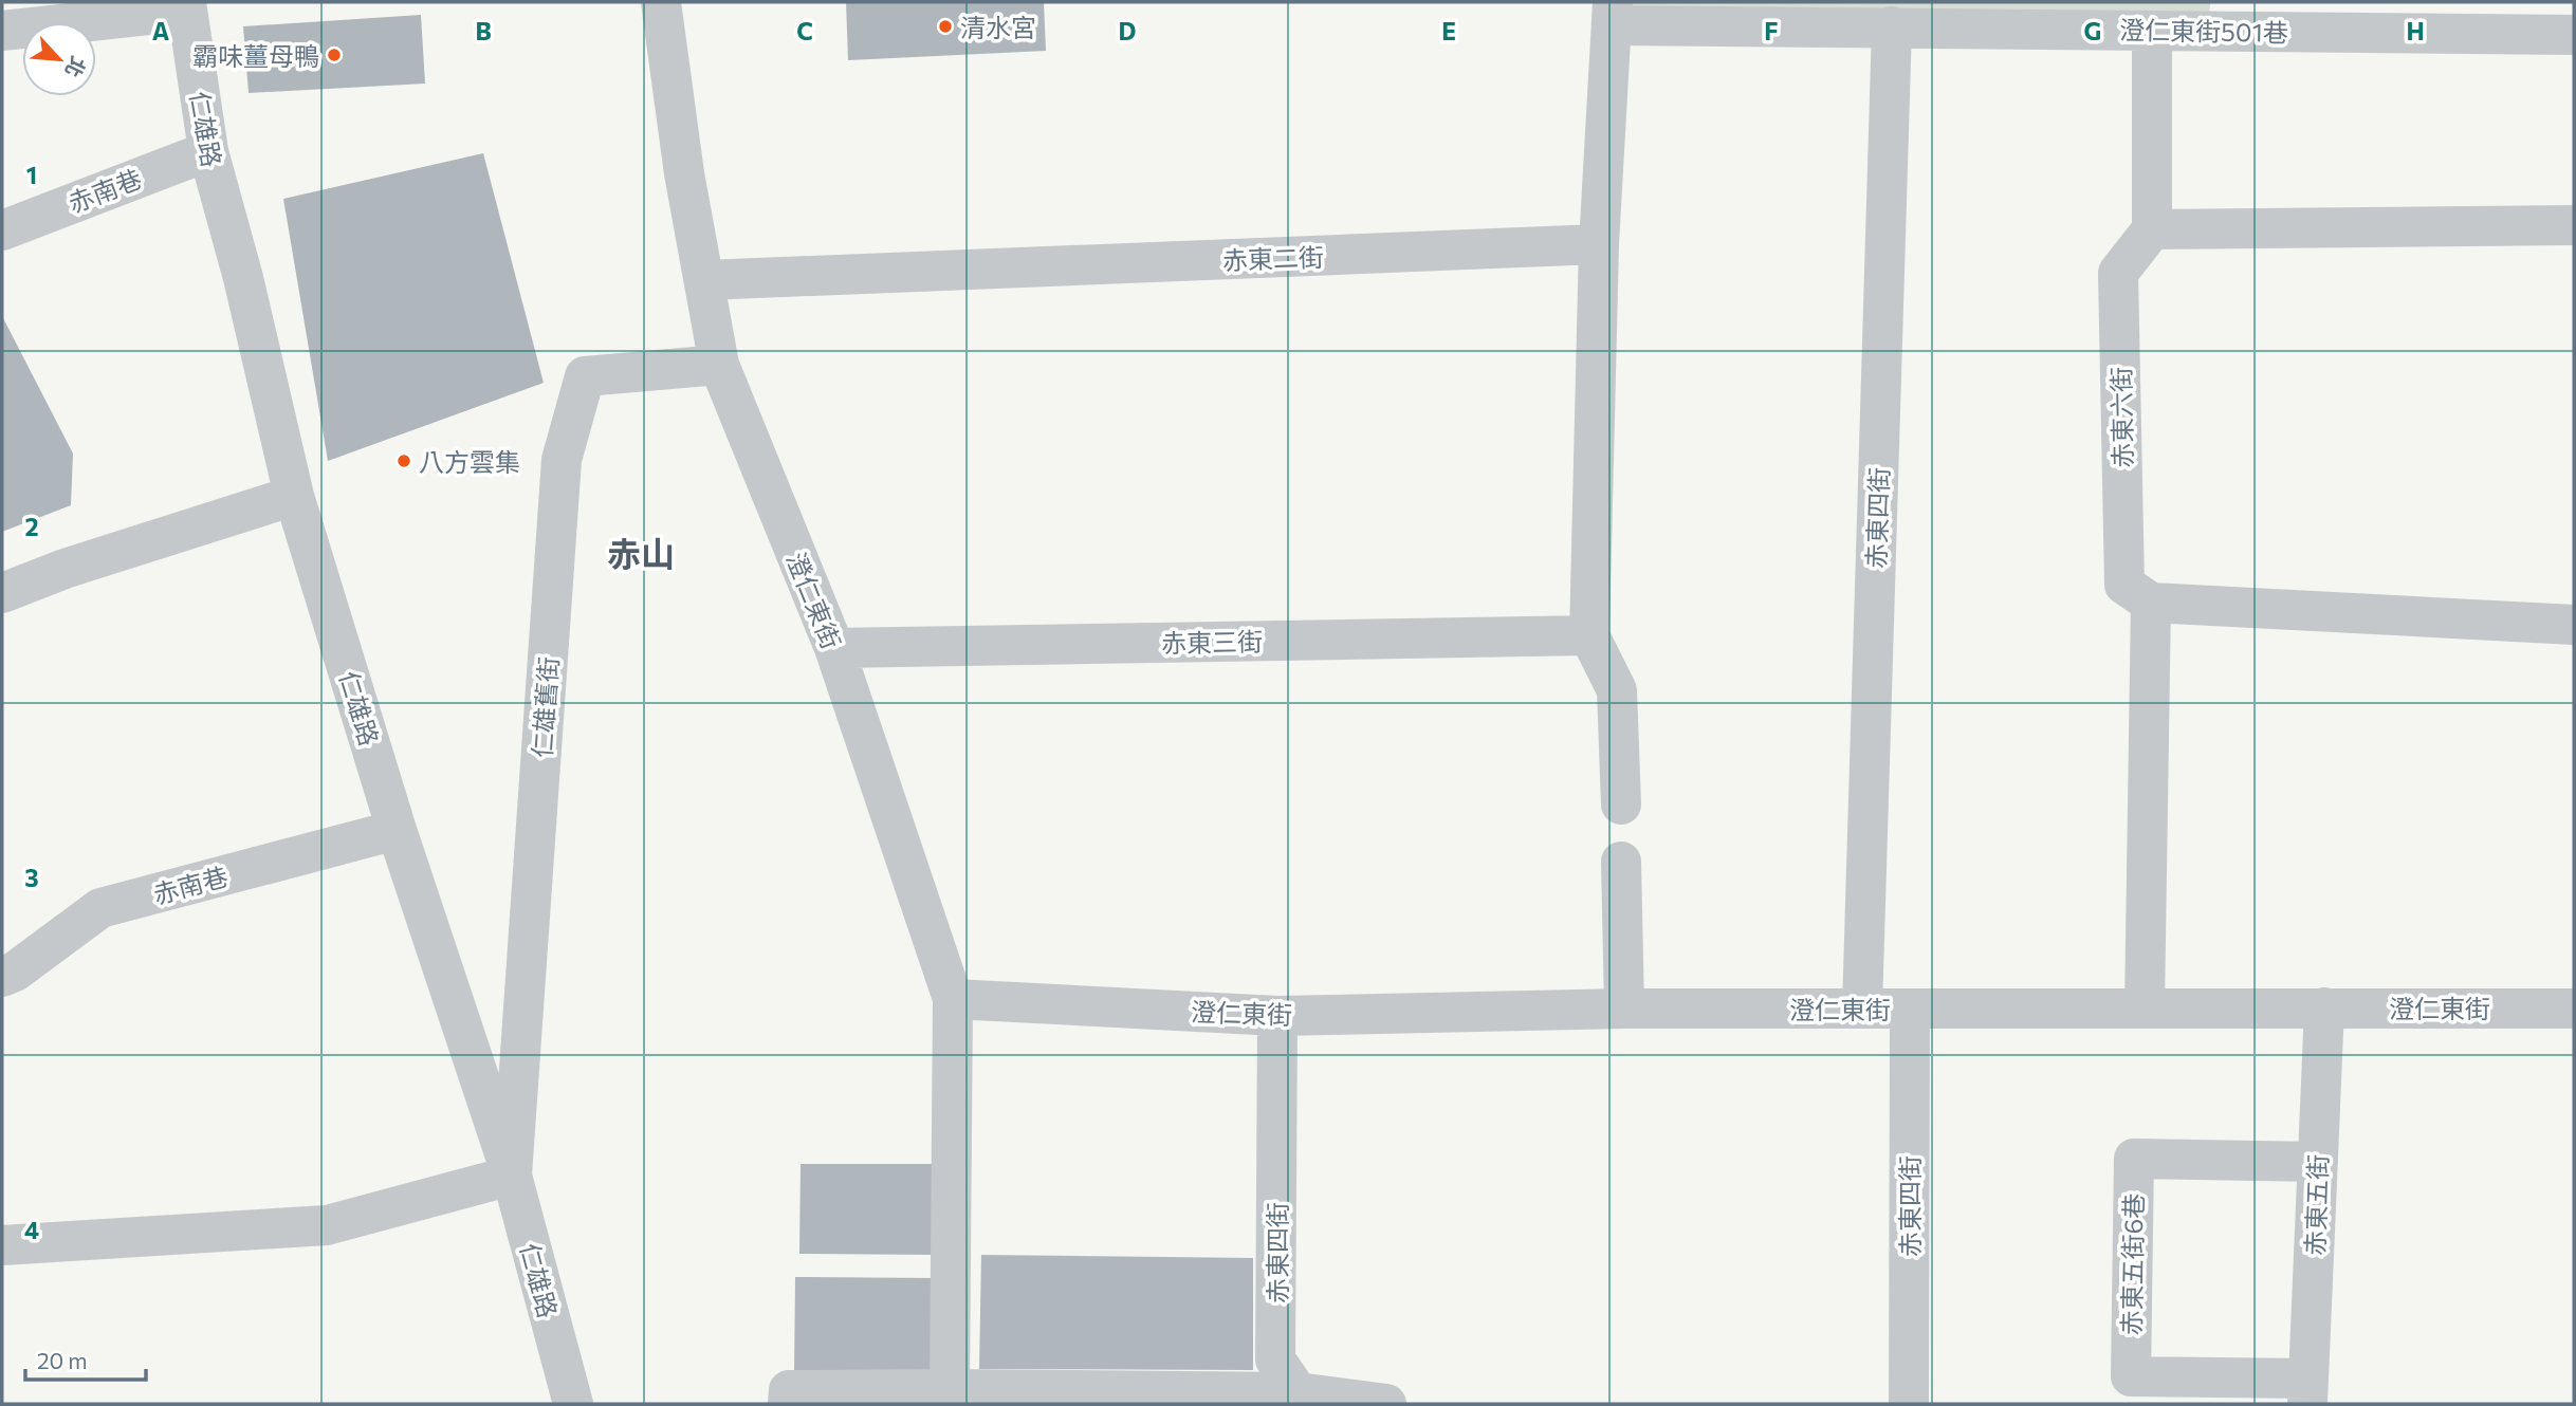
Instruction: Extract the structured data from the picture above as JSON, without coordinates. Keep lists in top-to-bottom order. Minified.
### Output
{"streets":{"street":["澄仁東街501巷","仁雄路","赤南巷","赤東二街","赤東六街","赤東四街","澄仁東街","赤東三街","仁雄舊街","赤東五街","赤東五街6巷"]},"crossings":[["澄仁東街501巷","赤東四街"],["仁雄路","赤南巷"],["仁雄路","仁雄舊街"],["赤東二街","澄仁東街"],["赤東四街","澄仁東街"],["澄仁東街","赤東三街"],["澄仁東街","仁雄舊街"],["澄仁東街","赤東五街"],["赤東五街","赤東五街6巷"]],"districts":["赤山"],"places":["清水宮","霸味薑母鴨","八方雲集"],"scale_bar":"20 m","north":"bottom right","grid":{"columns":["A","B","C","D","E","F","G","H"],"rows":["1","2","3","4"]}}
